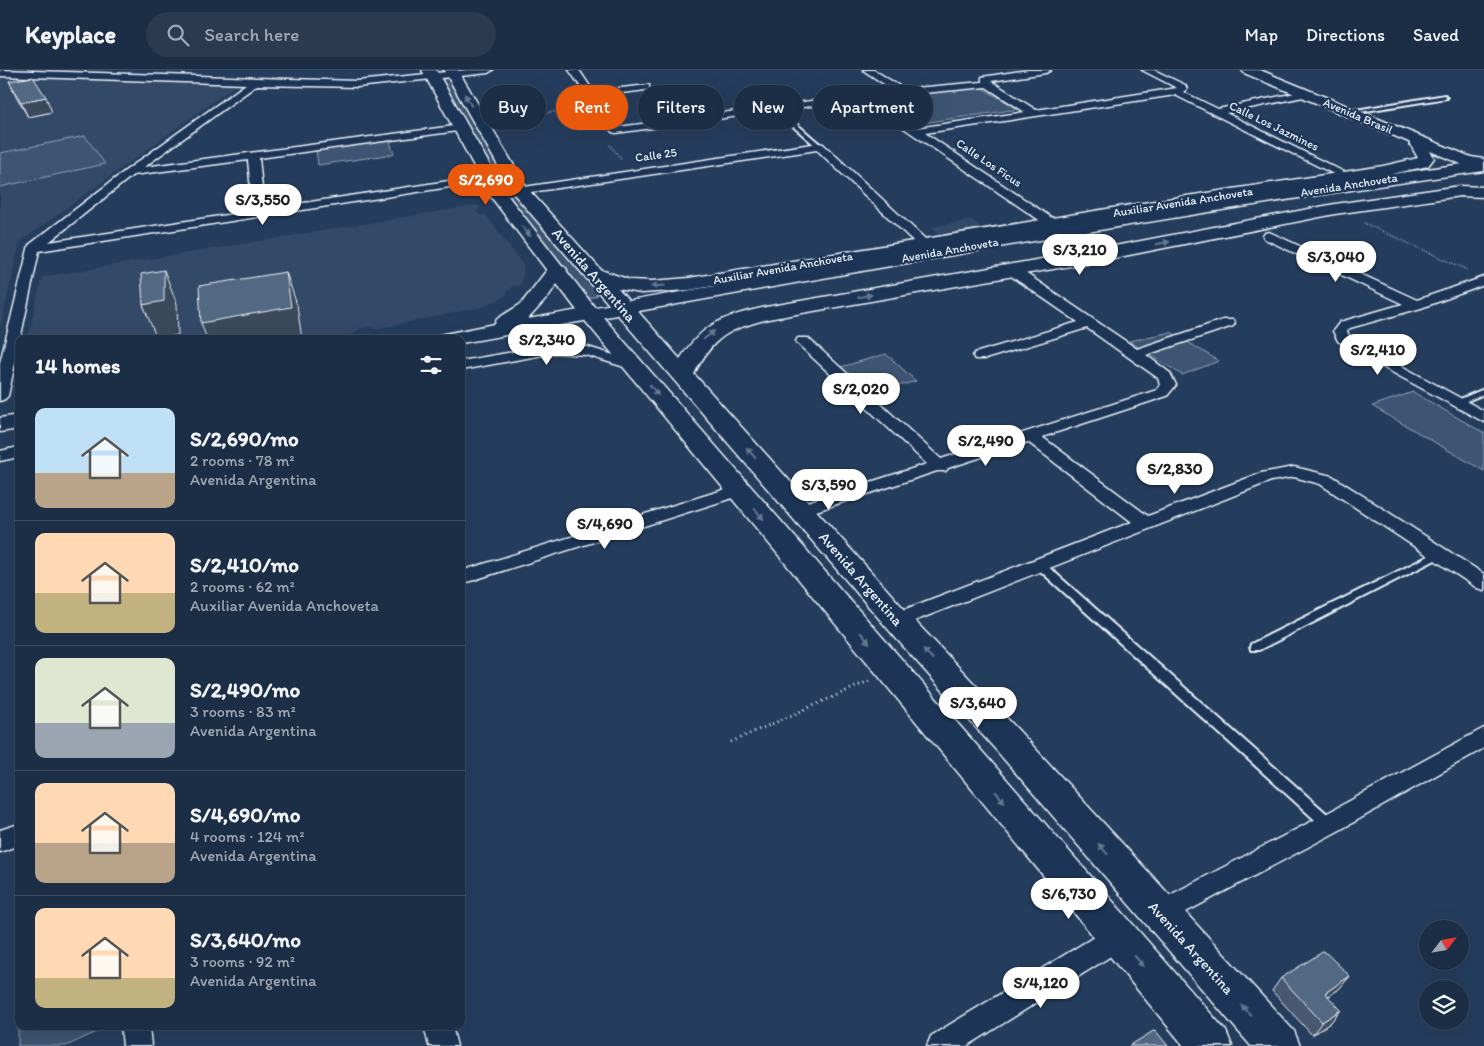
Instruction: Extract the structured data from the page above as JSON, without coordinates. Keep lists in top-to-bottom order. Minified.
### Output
{"streets":{"main road":["Avenida Brasil","Avenida Anchoveta","Auxiliar Avenida Anchoveta","Avenida Argentina"],"street":["Calle Los Jazmines","Calle 25","Calle Los Ficus"]},"crossings":[["Avenida Brasil","Avenida Anchoveta"],["Calle Los Jazmines","Avenida Anchoveta"],["Calle 25","Avenida Argentina"],["Calle Los Ficus","Avenida Anchoveta"],["Avenida Anchoveta","Auxiliar Avenida Anchoveta"],["Avenida Anchoveta","Avenida Argentina"],["Auxiliar Avenida Anchoveta","Avenida Argentina"]],"north":"top right","page":{"header":"Keyplace","search":"Search here","nav":["Map","Directions","Saved"],"chip":["Buy","Rent","Filters","New","Apartment"],"price":["S/2,690","S/3,550","S/3,210","S/3,040","S/2,340","S/2,410","S/2,020","S/2,490","S/2,830","S/3,590","S/4,690","S/3,640","S/6,730","S/4,120"],"heading":"14 homes","list":[{"name":"S/2,690/mo","note":"2 rooms · 78 m² · Avenida Argentina"},{"name":"S/2,410/mo","note":"2 rooms · 62 m² · Auxiliar Avenida Anchoveta"},{"name":"S/2,490/mo","note":"3 rooms · 83 m² · Avenida Argentina"},{"name":"S/4,690/mo","note":"4 rooms · 124 m² · Avenida Argentina"},{"name":"S/3,640/mo","note":"3 rooms · 92 m² · Avenida Argentina"}]}}
